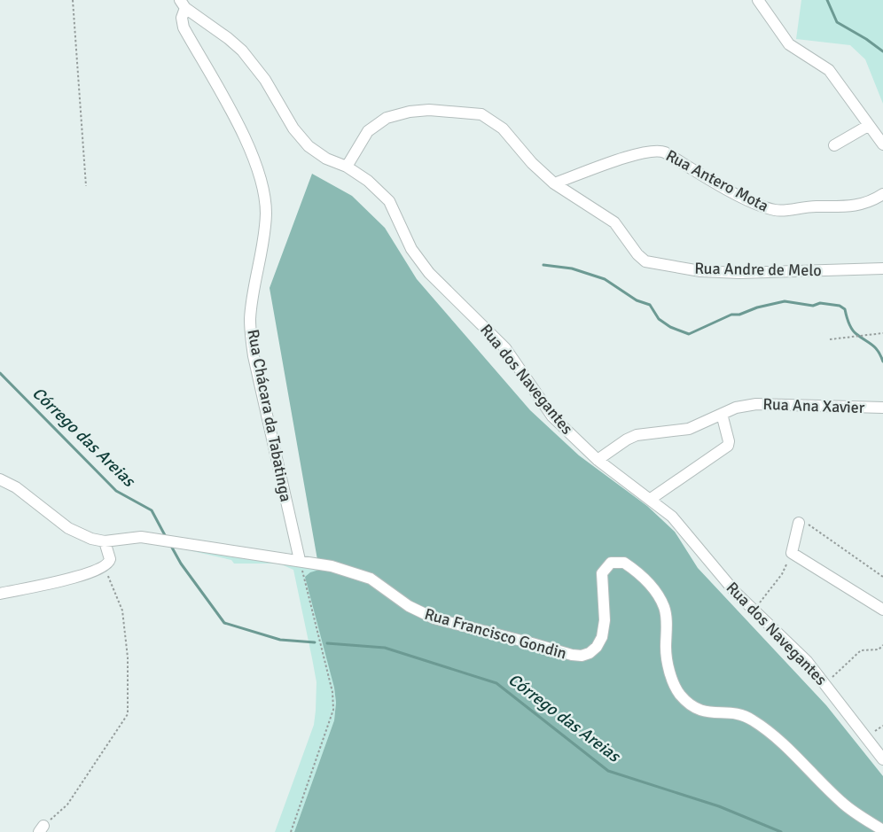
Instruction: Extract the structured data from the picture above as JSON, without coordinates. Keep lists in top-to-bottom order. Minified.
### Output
{"streets":{"street":["Rua Antero Mota","Rua Andre de Melo","Rua dos Navegantes","Rua Ana Xavier","Rua Chácara da Tabatinga","Rua Francisco Gondin"]},"crossings":[["Rua Antero Mota","Rua Andre de Melo"],["Rua Andre de Melo","Rua dos Navegantes"],["Rua dos Navegantes","Rua Ana Xavier"],["Rua dos Navegantes","Rua Chácara da Tabatinga"],["Rua Chácara da Tabatinga","Rua Francisco Gondin"]],"water":["Córrego das Areias"]}
